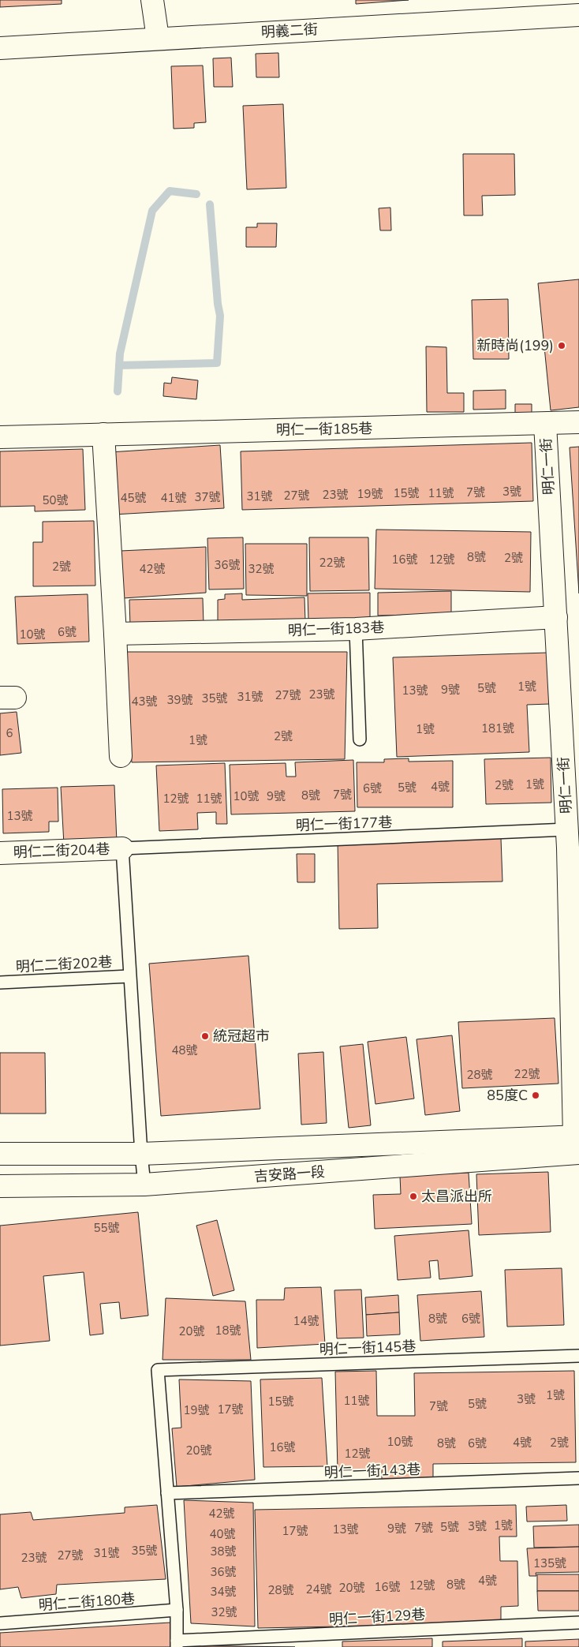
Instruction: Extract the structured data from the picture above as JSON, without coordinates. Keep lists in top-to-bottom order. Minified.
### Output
{"streets":{"street":["明義二街","明仁一街185巷","明仁一街","明仁一街183巷","明仁二街204巷","吉安路一段"],"lane":["明仁一街177巷","明仁二街202巷","明仁一街145巷","明仁一街143巷","明仁二街180巷","明仁一街129巷"]},"crossings":[["明仁一街185巷","明仁一街"],["明仁一街","明仁一街183巷"],["明仁一街","明仁一街177巷"],["明仁一街","吉安路一段"],["明仁一街177巷","明仁二街204巷"],["明仁一街145巷","明仁一街143巷"]],"places":["新時尚(199)","統冠超市","85度C","太昌派出所"],"house_numbers":["3號","7號","15號","11號","19號","23號","27號","31號","37號","45號","41號","50號","8號","2號","16號","12號","22號","36號","2號","42號","32號","6號","10號","1號","5號","9號","13號","23號","27號","31號","35號","39號","43號","181號","1號","6","2號","1號","1號","2號","4號","5號","6號","7號","8號","10號","9號","12號","11號","13號","48號","22號","28號","55號","8號","6號","14號","18號","20號","1號","3號","11號","15號","5號","7號","17號","19號","10號","4號","2號","8號","6號","16號","20號","12號","42號","1號","3號","5號","7號","9號","13號","17號","40號","35號","38號","31號","27號","23號","135號","36號","4號","8號","12號","16號","20號","24號","28號","34號","32號"]}
